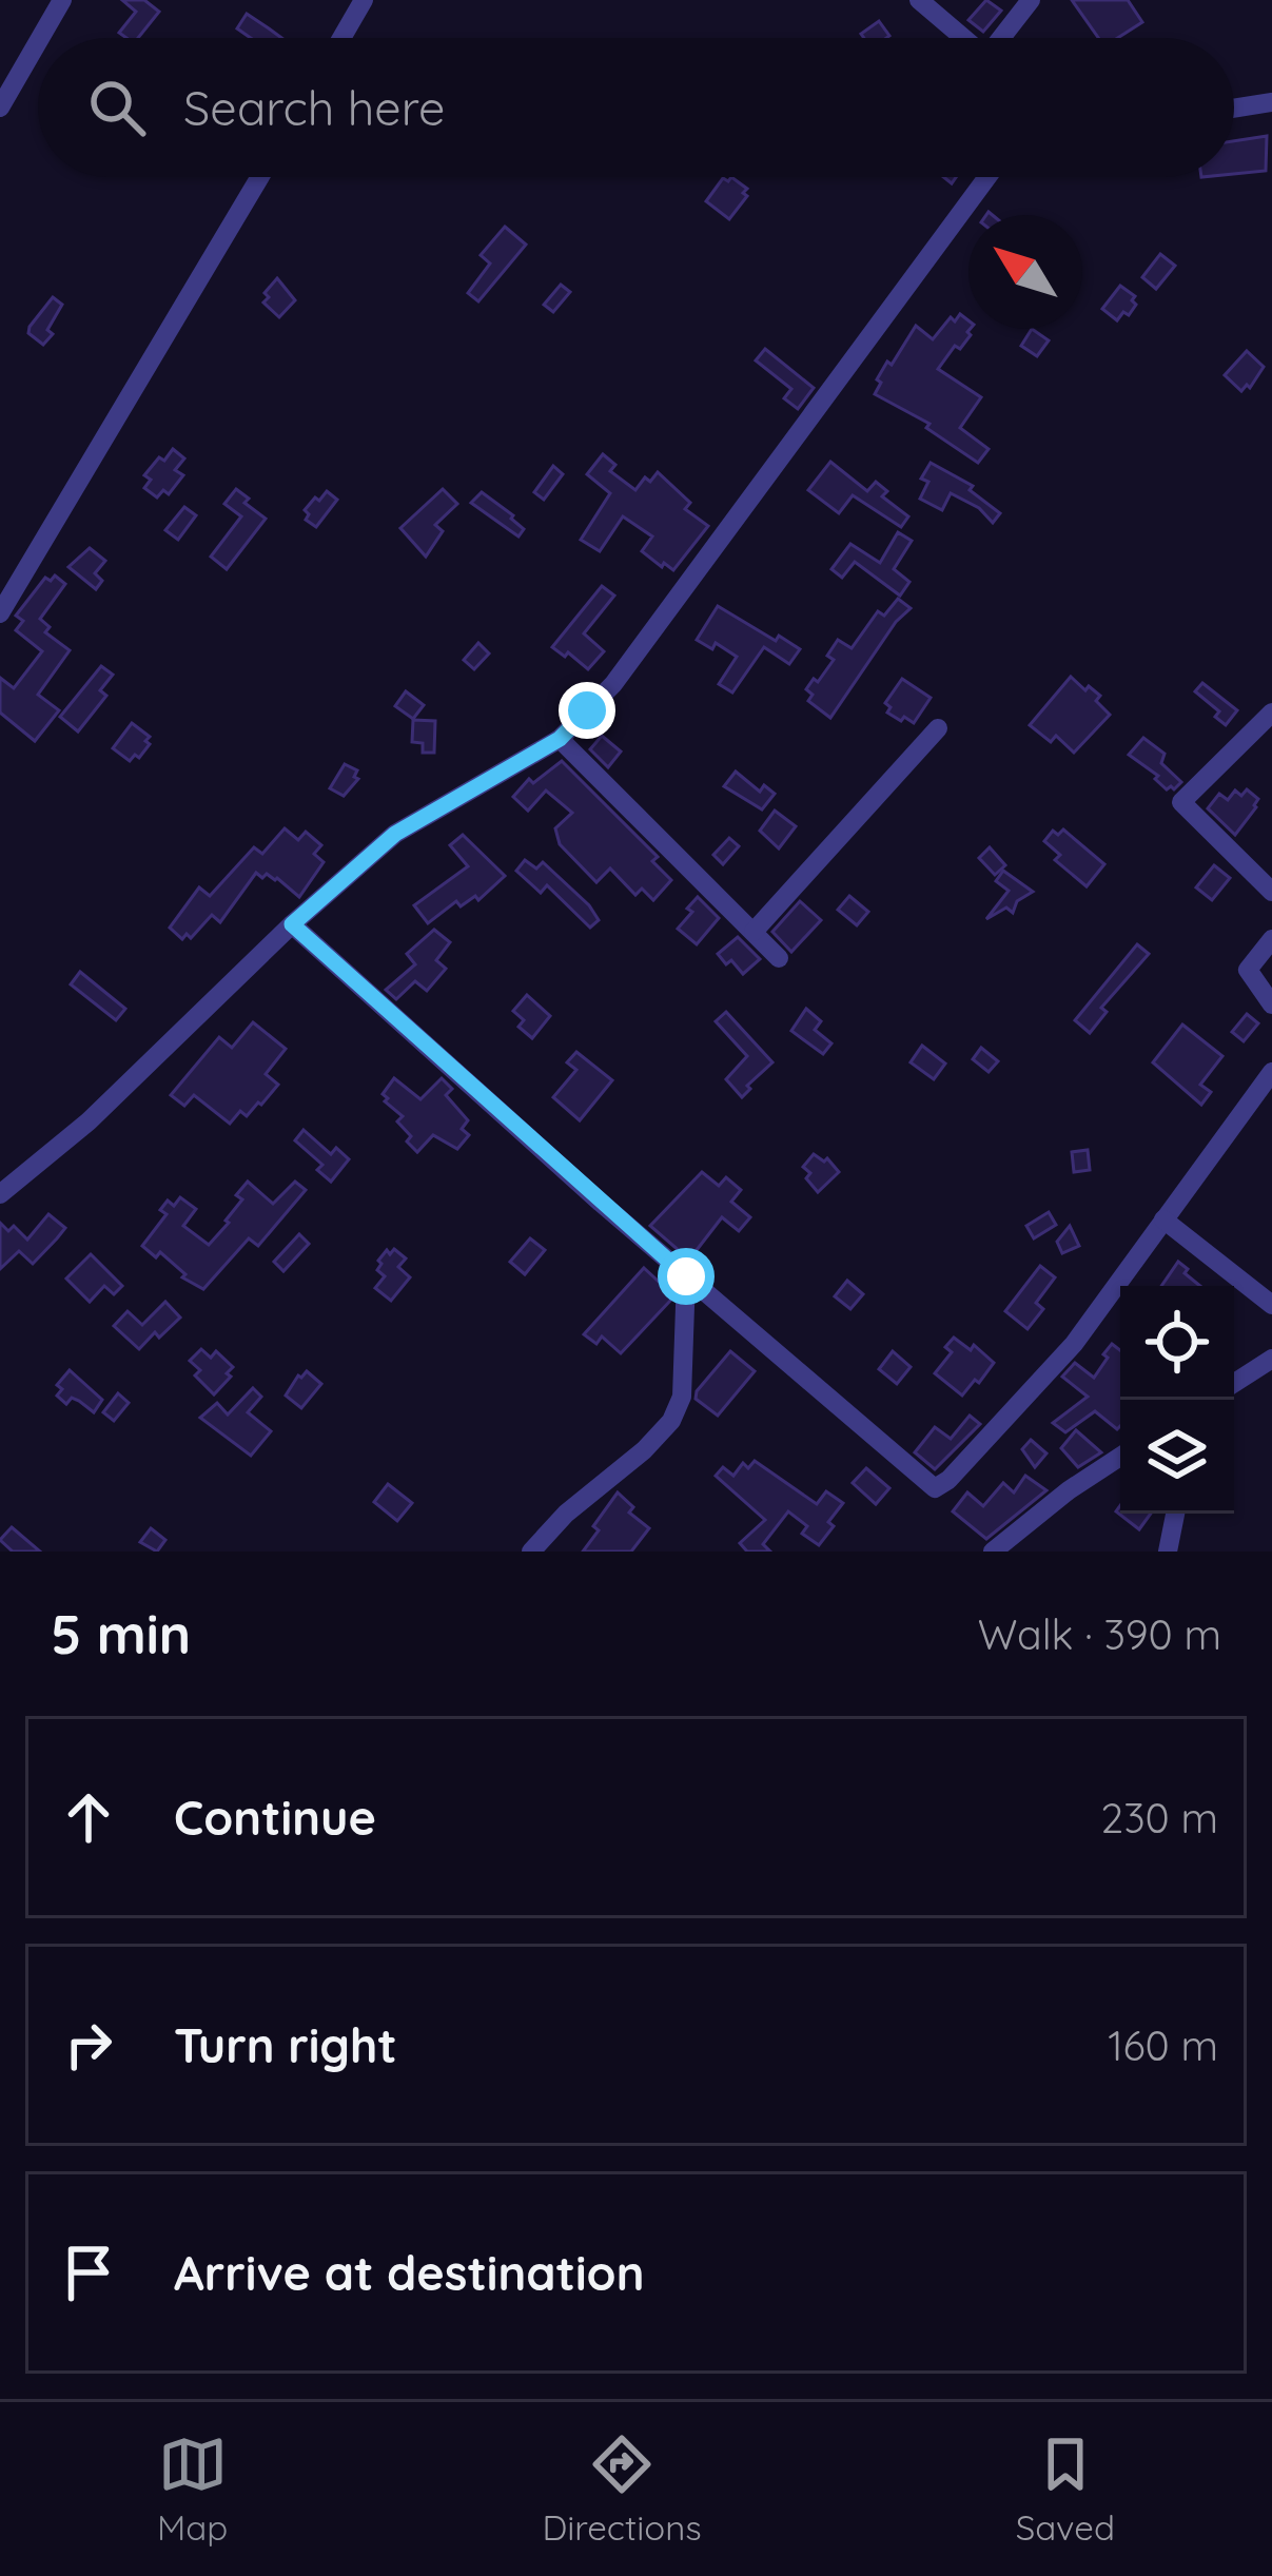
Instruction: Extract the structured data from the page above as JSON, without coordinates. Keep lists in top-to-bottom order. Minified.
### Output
{"north":"top left","page":{"search":"Search here","heading":["5 min","Walk · 390 m"],"list":[["Continue","230 m"],["Turn right","160 m"],"Arrive at destination"],"nav":["Map","Directions","Saved"]}}
